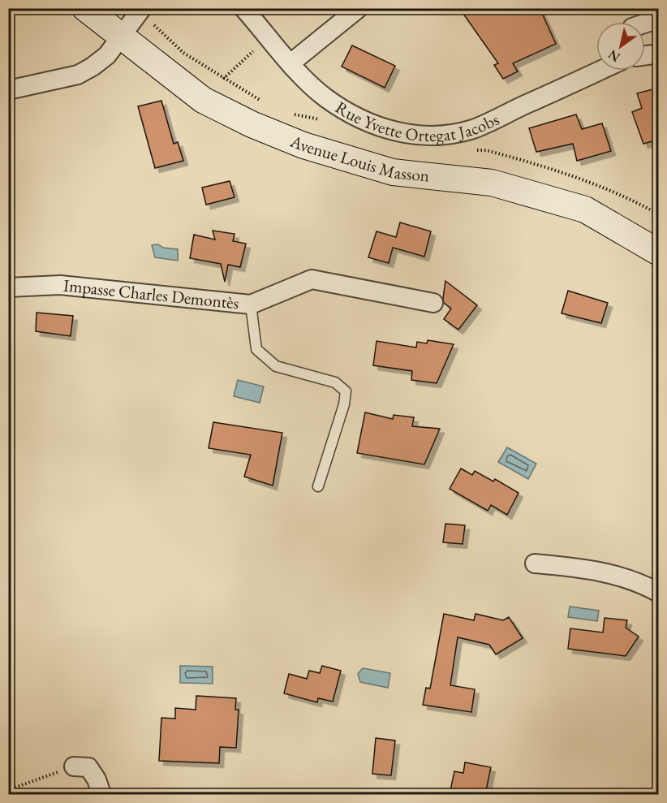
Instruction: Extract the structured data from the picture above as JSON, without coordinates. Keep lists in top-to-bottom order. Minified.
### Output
{"streets":{"street":["Rue Yvette Ortegat Jacobs","Avenue Louis Masson","Impasse Charles Demontès"]},"north":"bottom left"}
